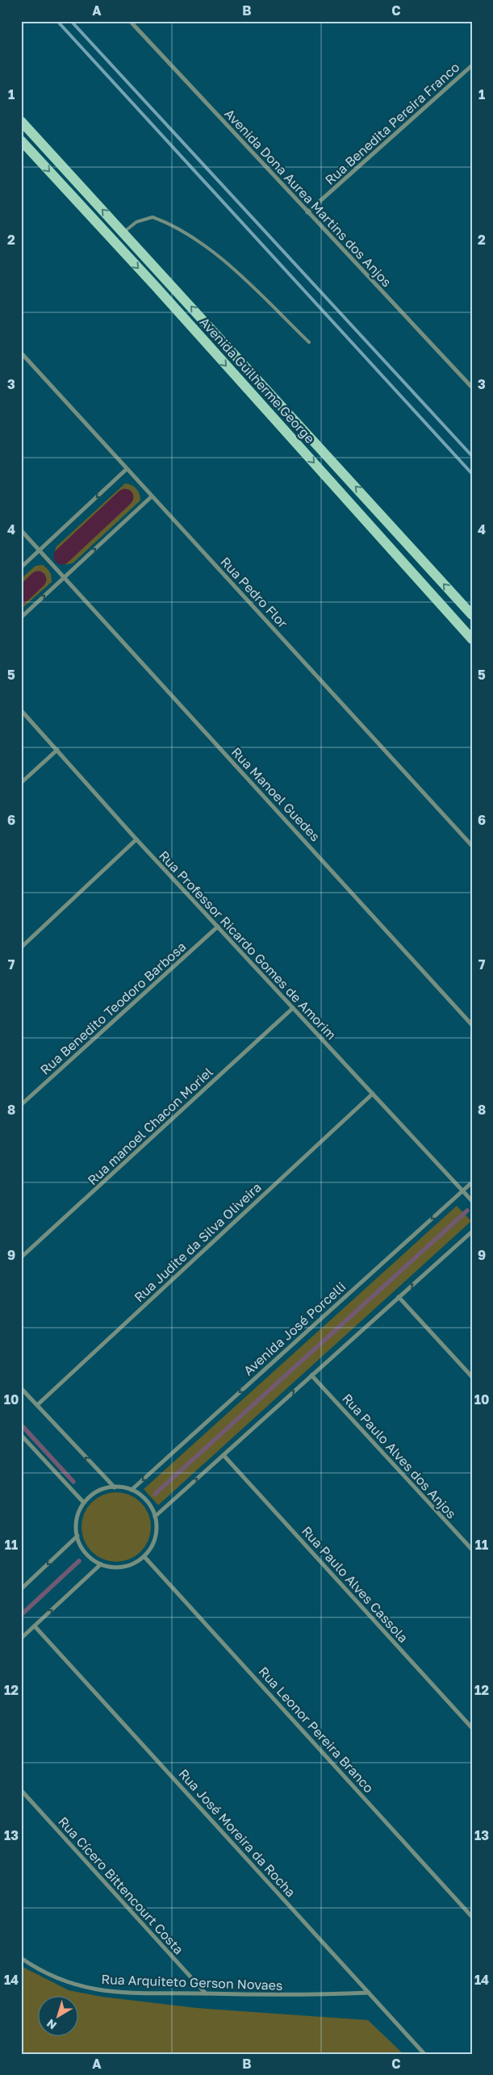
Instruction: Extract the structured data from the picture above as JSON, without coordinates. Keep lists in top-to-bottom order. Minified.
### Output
{"streets":{"main road":["Avenida Guilherme George"],"street":["Rua Benedita Pereira Franco","Avenida Dona Aurea Martins dos Anjos","Rua Pedro Flor","Rua Manoel Guedes","Rua Professor Ricardo Gomes de Amorim","Rua Benedito Teodoro Barbosa","Rua manoel Chacon Moriel","Rua Judite da Silva Oliveira","Avenida José Porcelli","Rua Paulo Alves dos Anjos","Rua Paulo Alves Cassola","Rua Leonor Pereira Branco","Rua José Moreira da Rocha","Rua Cícero Bittencourt Costa","Rua Arquiteto Gerson Novaes"]},"crossings":[["Rua Benedita Pereira Franco","Avenida Dona Aurea Martins dos Anjos"],["Rua Professor Ricardo Gomes de Amorim","Rua Benedito Teodoro Barbosa"],["Rua Professor Ricardo Gomes de Amorim","Rua manoel Chacon Moriel"],["Rua Professor Ricardo Gomes de Amorim","Rua Judite da Silva Oliveira"],["Rua Professor Ricardo Gomes de Amorim","Avenida José Porcelli"],["Avenida José Porcelli","Rua Leonor Pereira Branco"],["Rua José Moreira da Rocha","Rua Arquiteto Gerson Novaes"],["Rua Cícero Bittencourt Costa","Rua Arquiteto Gerson Novaes"]],"north":"bottom left","grid":{"columns":["A","B","C"],"rows":["1","2","3","4","5","6","7","8","9","10","11","12","13","14"]}}
